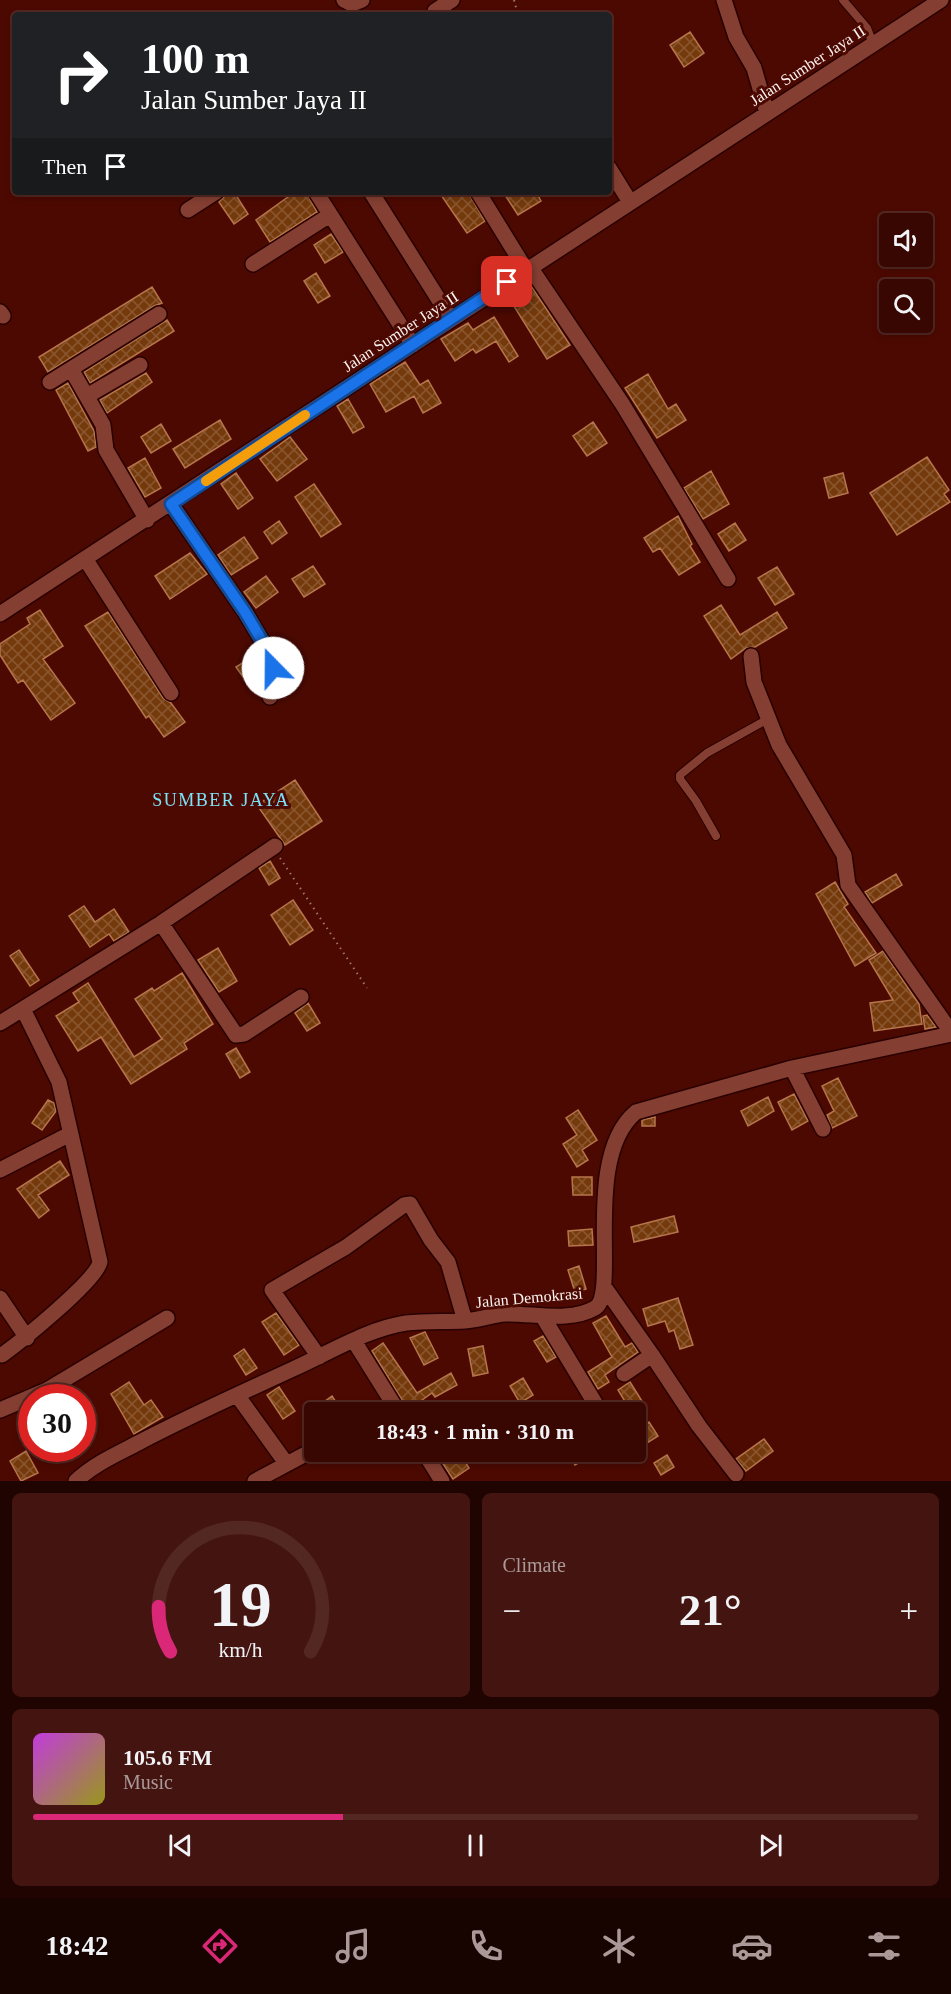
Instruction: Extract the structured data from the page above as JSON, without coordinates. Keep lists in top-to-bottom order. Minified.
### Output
{"streets":{"street":["Jalan Sumber Jaya II","Jalan Demokrasi"]},"districts":["SUMBER JAYA"],"page":{"turn":["100 m","Jalan Sumber Jaya II"],"then":"Then","limit":"30","trip":"18:43 · 1 min · 310 m","tile":"Climate","heat":["−","21°","+"],"song":["105.6 FM","Music"],"tabs":"18:42","gauge":["19","km/h"]}}
